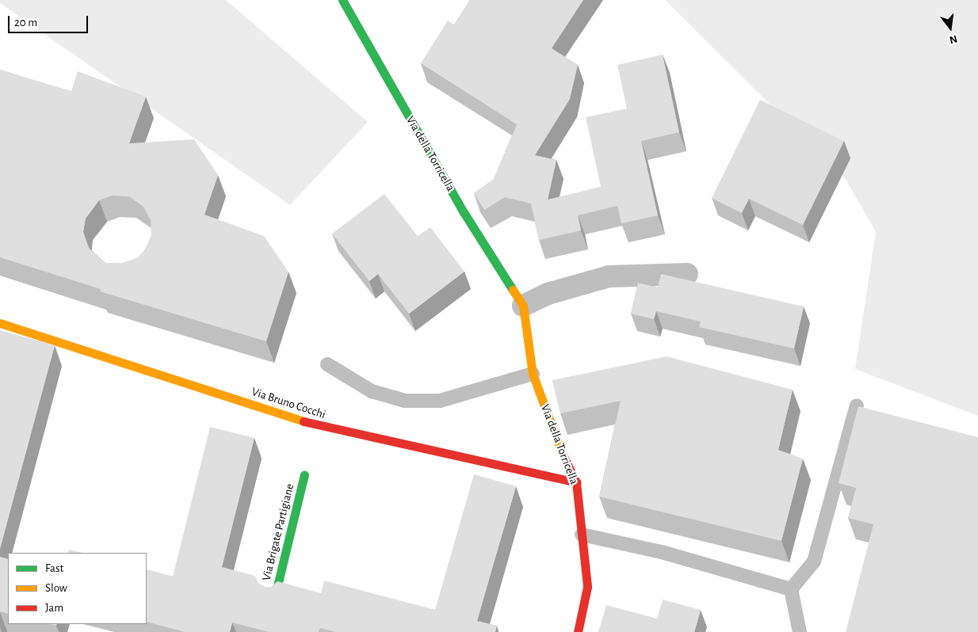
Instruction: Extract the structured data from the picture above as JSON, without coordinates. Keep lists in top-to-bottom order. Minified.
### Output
{"streets":{"street":["Via della Torricella","Via Bruno Cocchi","Via Brigate Partigiane"]},"crossings":[["Via della Torricella","Via Bruno Cocchi"]],"legend":["Fast","Slow","Jam"],"scale_bar":"20 m","north":"bottom"}
